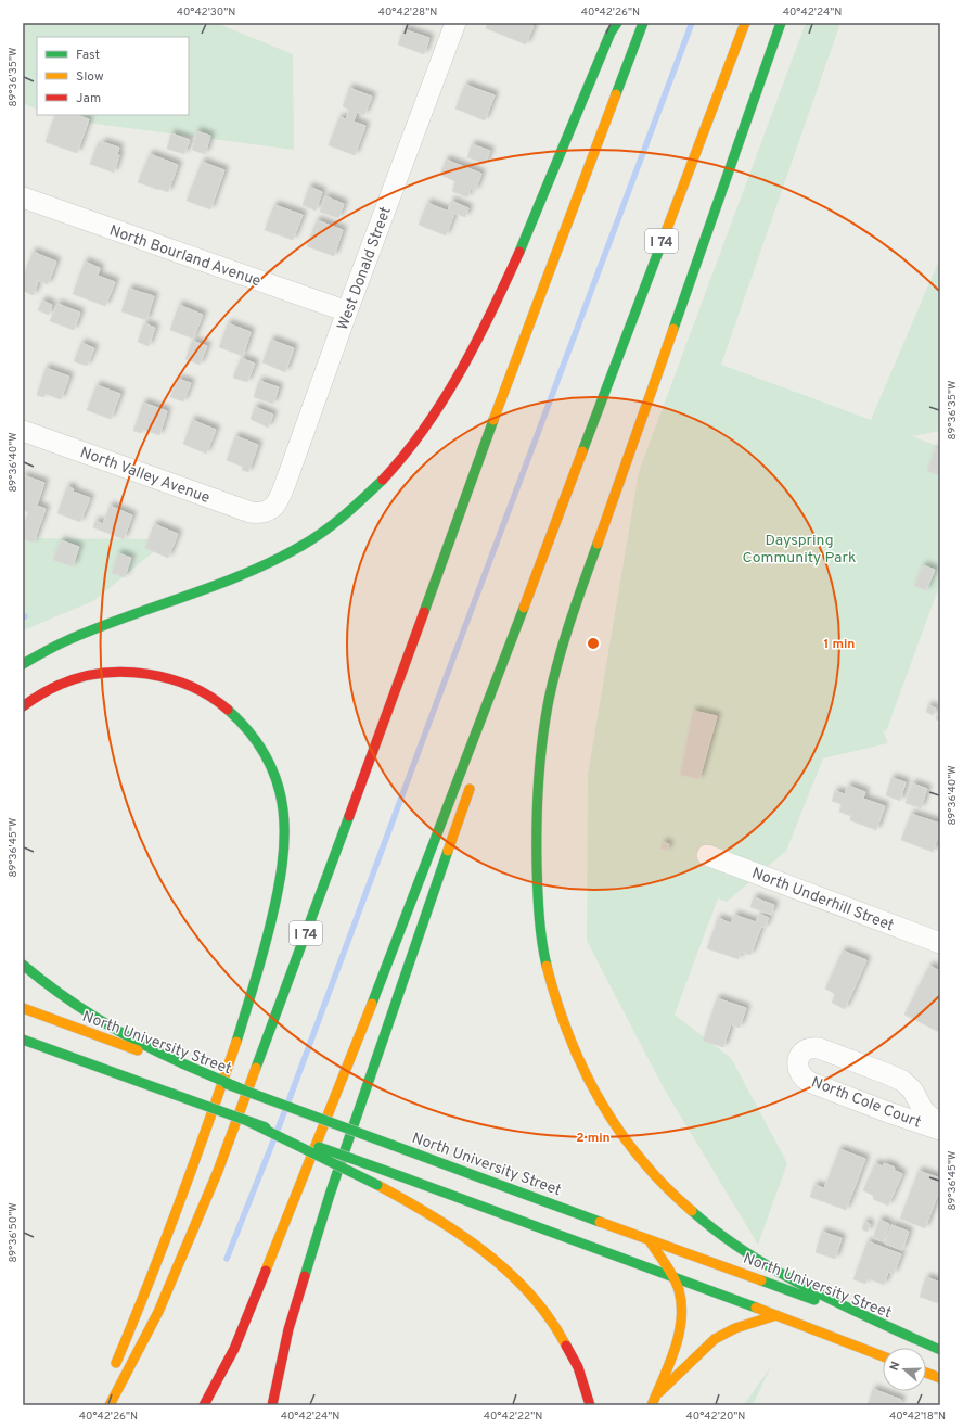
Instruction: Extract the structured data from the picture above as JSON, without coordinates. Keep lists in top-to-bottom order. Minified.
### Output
{"streets":{"main road":["I 74","North University Street"],"street":["North Bourland Avenue","West Donald Street","North Valley Avenue","North Underhill Street","North Cole Court"]},"crossings":[["North Bourland Avenue","West Donald Street"],["West Donald Street","North Valley Avenue"]],"parks":["Dayspring Community Park"],"legend":["Fast","Slow","Jam"],"north":"left","coordinates":["40°42'30\"N","40°42'28\"N","40°42'26\"N","40°42'24\"N","89°36'35\"W","89°36'40\"W","89°36'45\"W","89°36'50\"W","40°42'22\"N","40°42'20\"N","40°42'18\"N"],"rings":["1 min","2 min"]}
